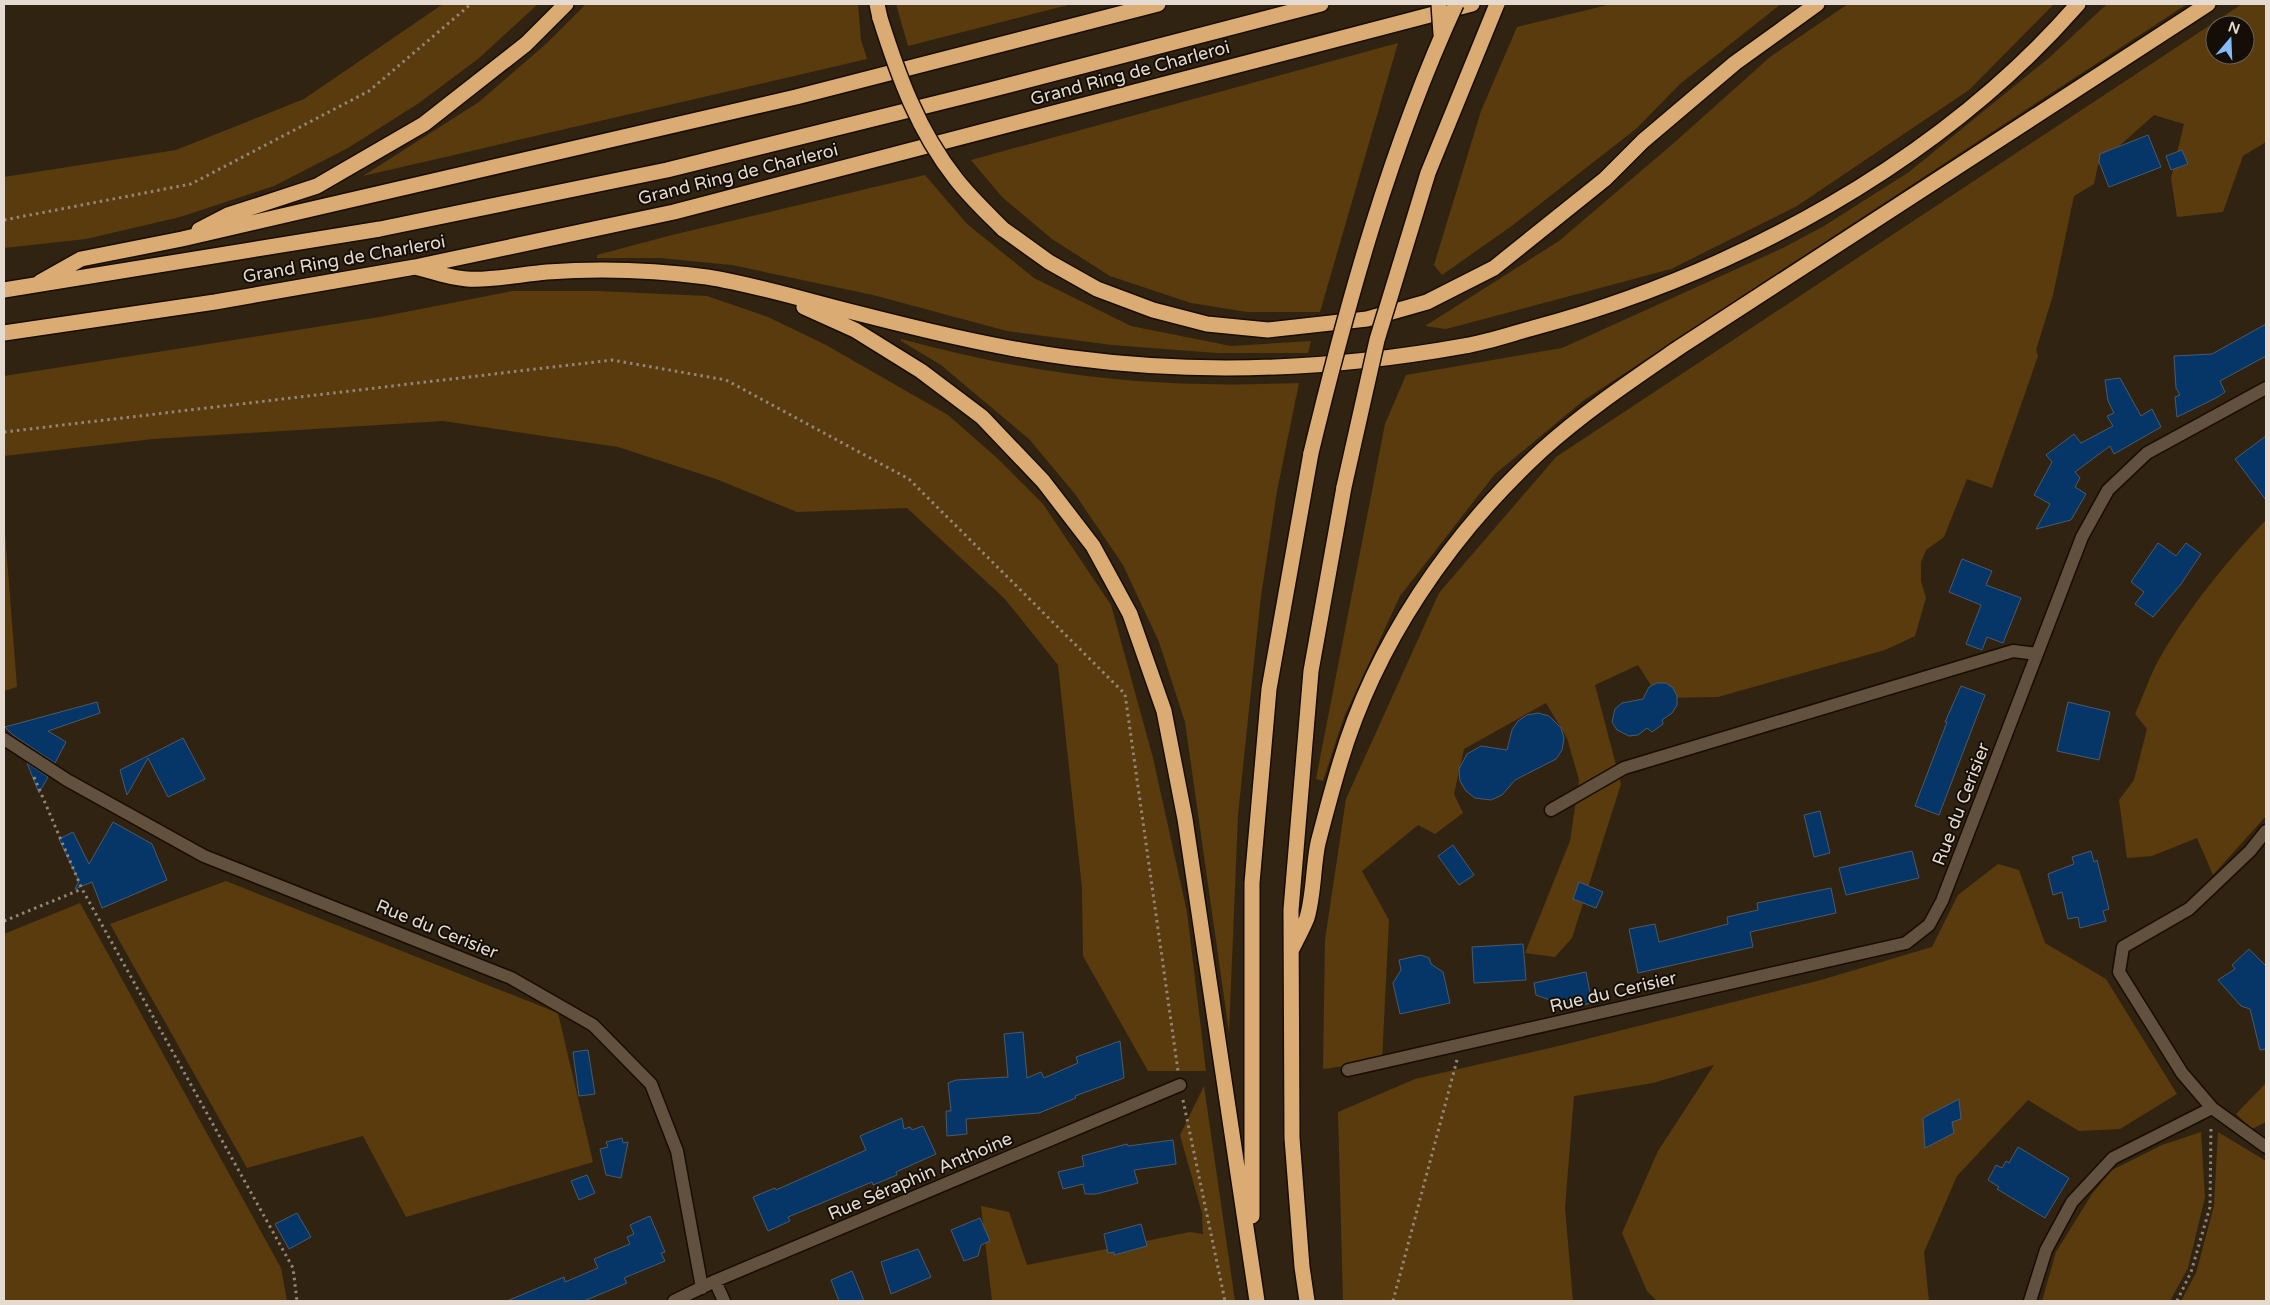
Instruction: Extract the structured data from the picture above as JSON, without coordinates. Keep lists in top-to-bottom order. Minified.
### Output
{"streets":{"highway":["Grand Ring de Charleroi"],"street":["Rue du Cerisier","Rue Séraphin Anthoine"]},"crossings":[["Rue du Cerisier","Rue Séraphin Anthoine"]],"north":"top"}
